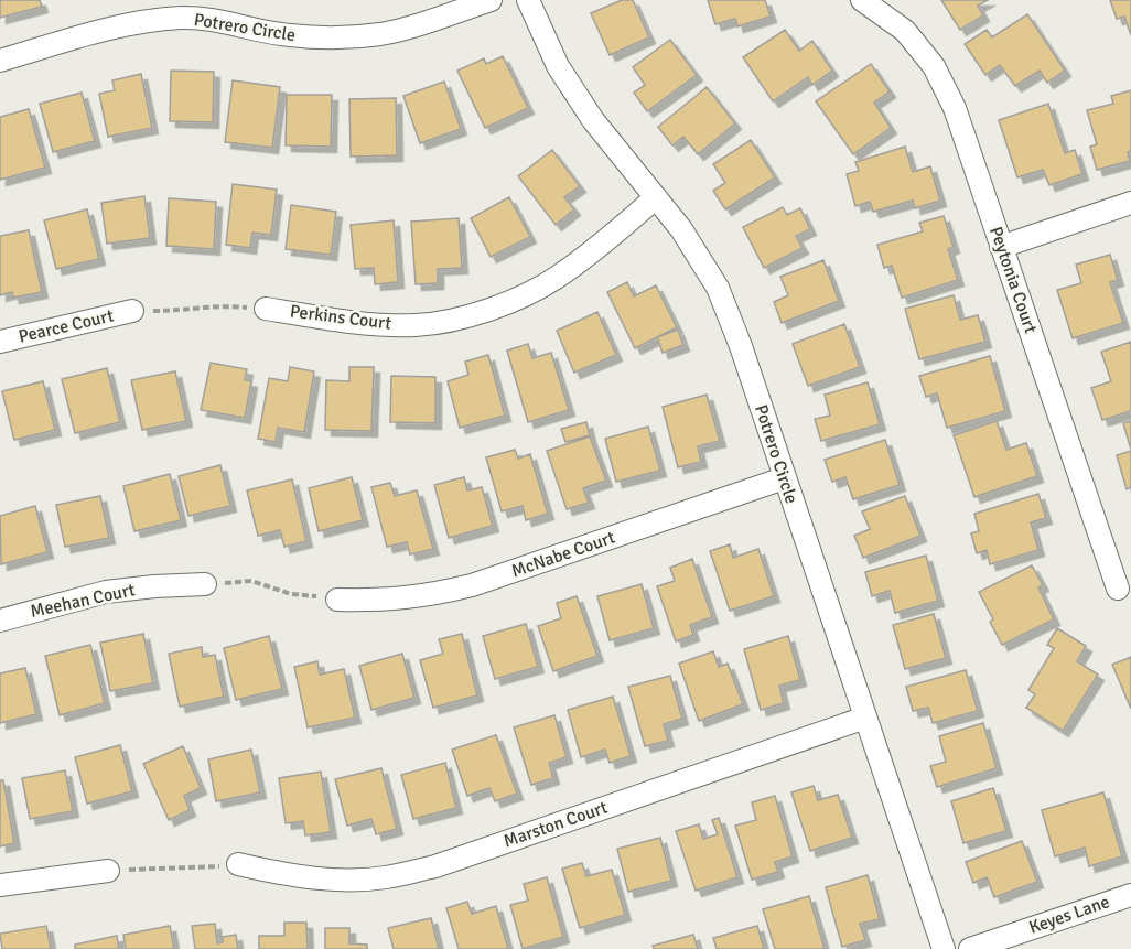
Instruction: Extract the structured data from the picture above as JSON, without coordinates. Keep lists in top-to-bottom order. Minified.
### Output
{"streets":{"street":["Potrero Circle","Peytonia Court","Perkins Court","Pearce Court","McNabe Court","Meehan Court","Marston Court","Keyes Lane"]},"crossings":[["Potrero Circle","Perkins Court"],["Potrero Circle","McNabe Court"],["Potrero Circle","Marston Court"]]}
